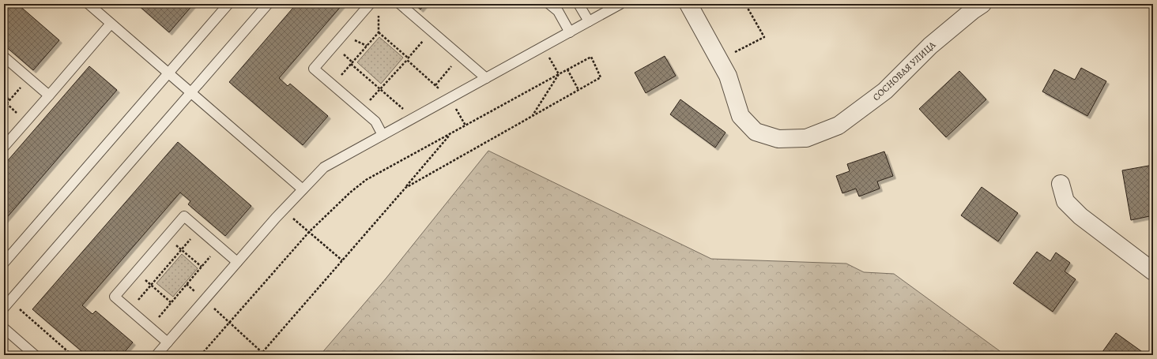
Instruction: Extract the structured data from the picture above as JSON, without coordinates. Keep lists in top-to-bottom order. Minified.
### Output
{"streets":{"street":["СОСНОВАЯ УЛИЦА"]}}
